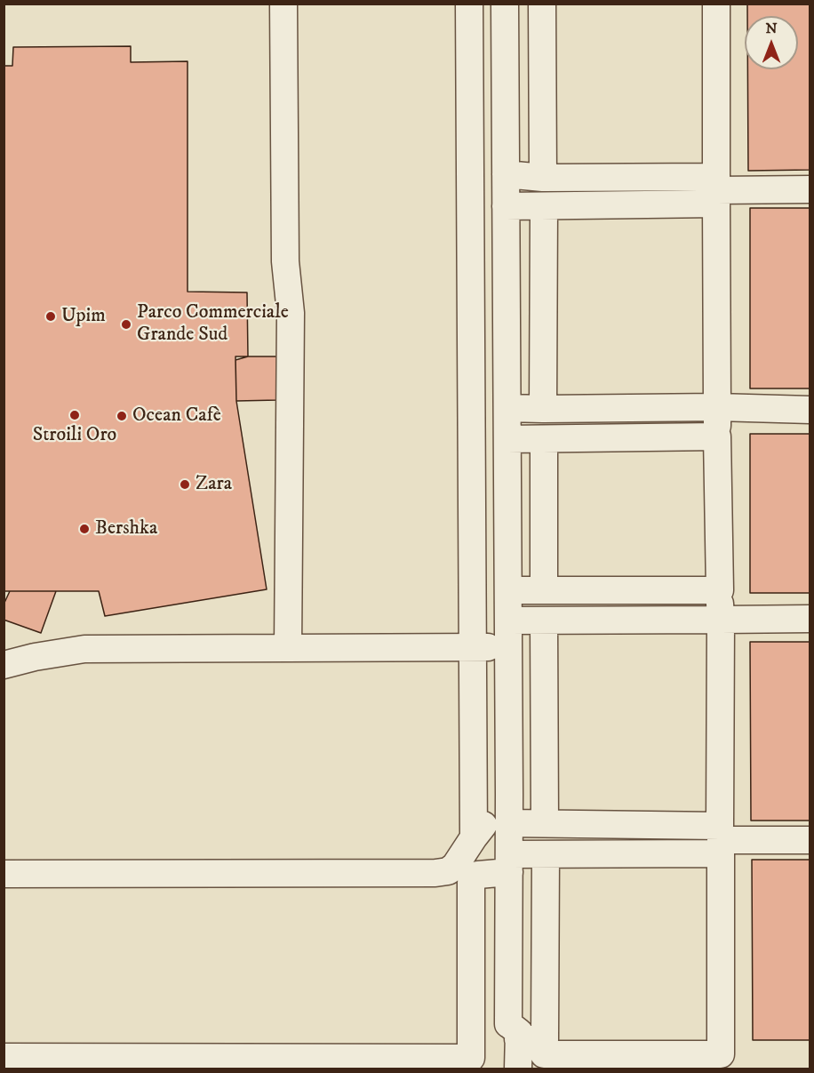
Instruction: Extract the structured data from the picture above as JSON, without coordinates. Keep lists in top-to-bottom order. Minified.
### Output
{"places":["Upim","Parco Commerciale Grande Sud","Stroili Oro","Ocean Cafè","Zara","Bershka"],"north":"top"}
